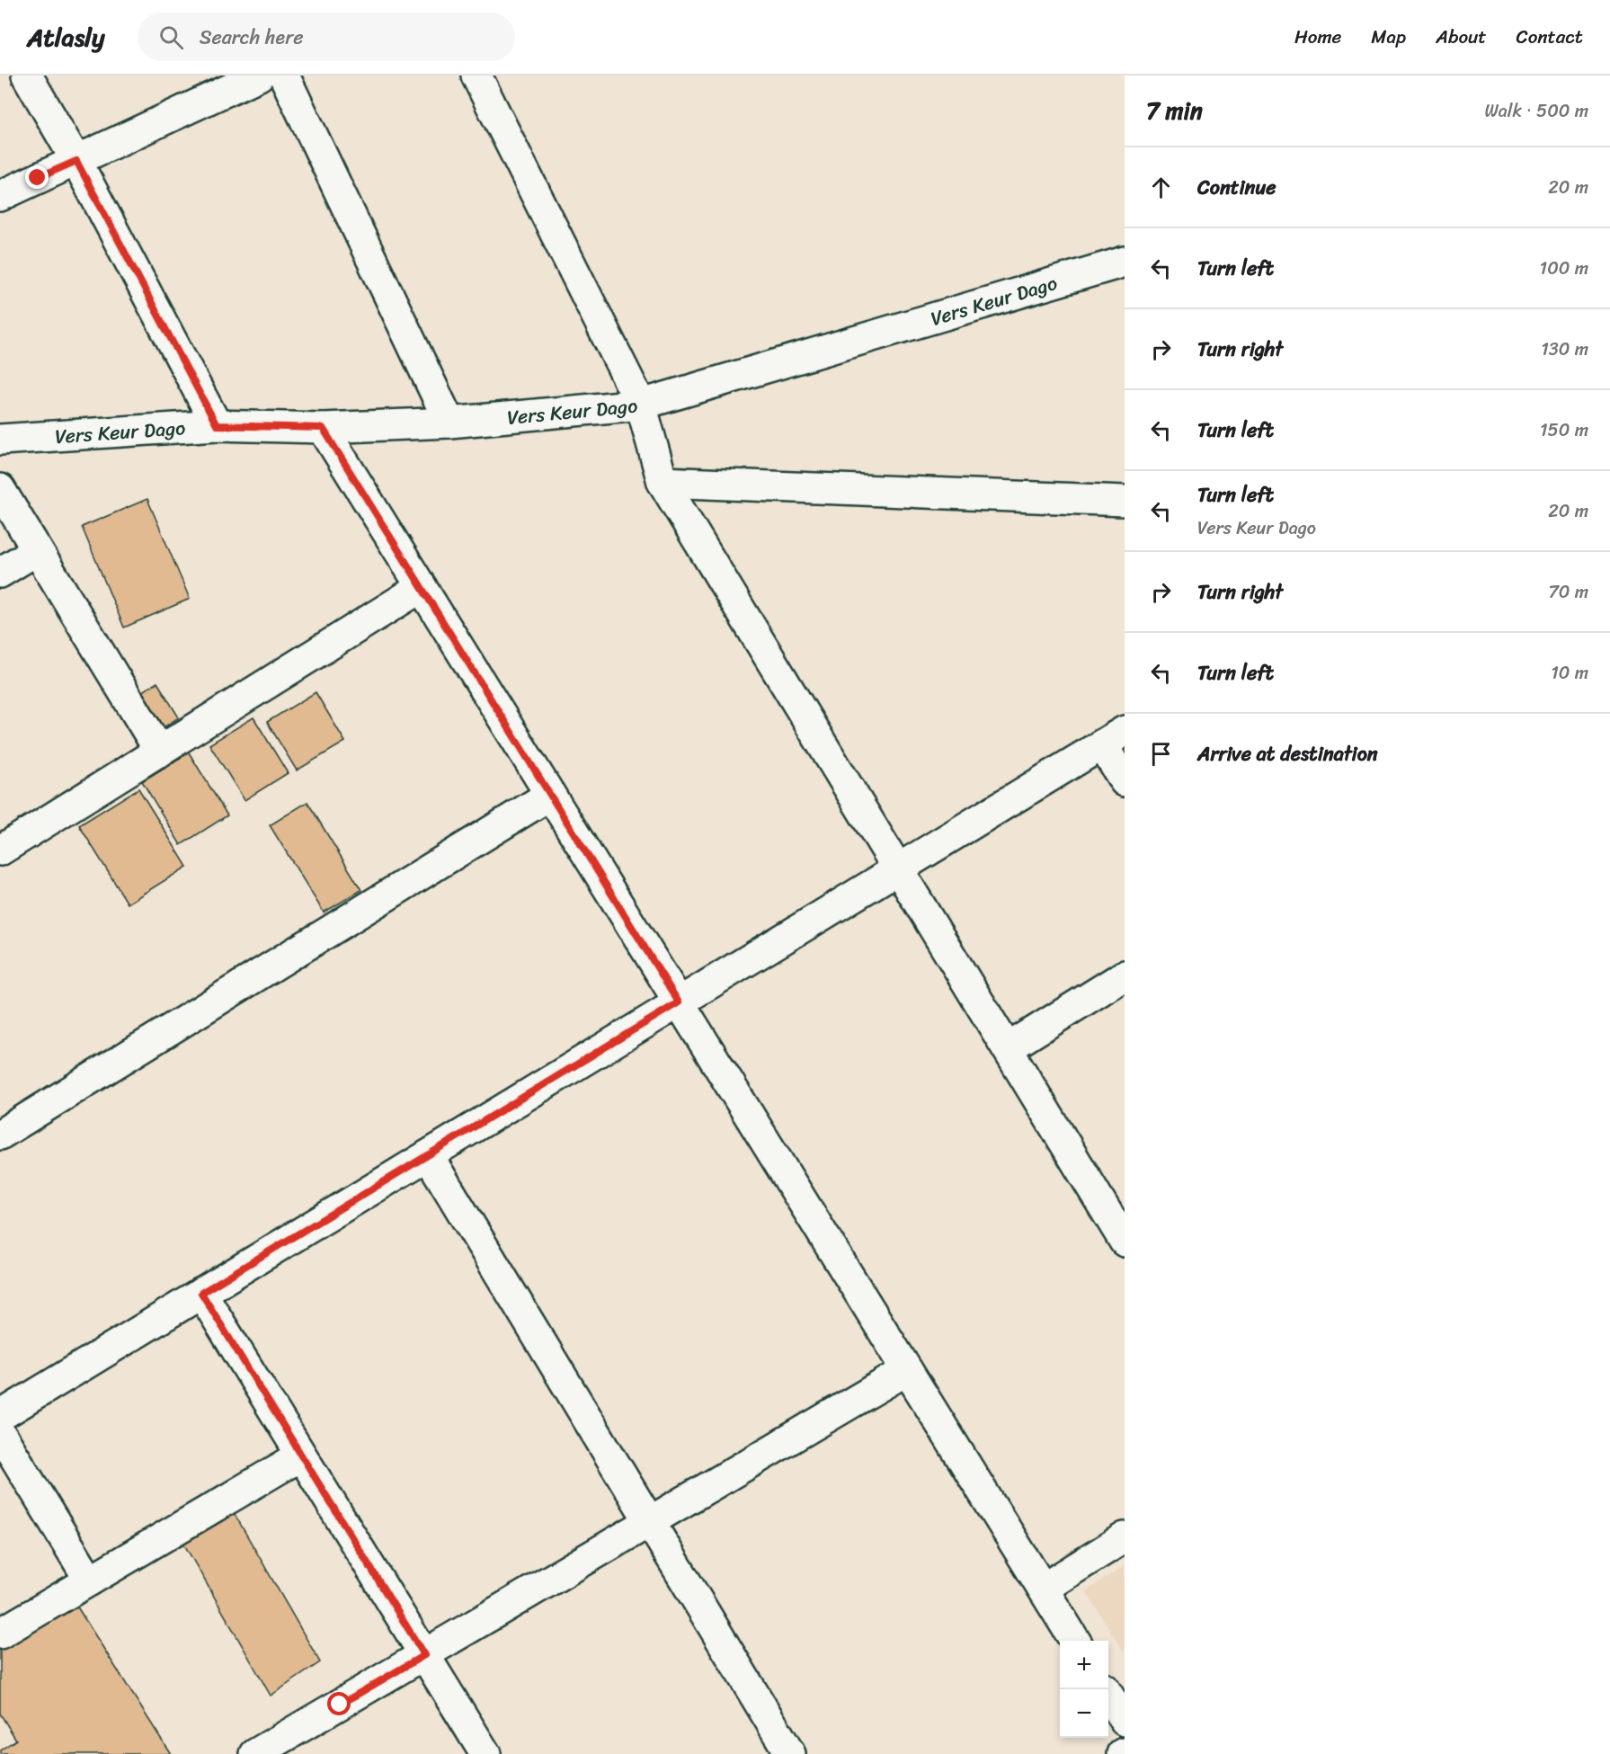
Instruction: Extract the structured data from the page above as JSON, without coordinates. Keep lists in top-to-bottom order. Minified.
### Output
{"streets":{"street":["Vers Keur Dago"]},"page":{"header":"Atlasly","search":"Search here","nav":["Home","Map","About","Contact"],"heading":["7 min","Walk · 500 m"],"list":[["Continue","20 m"],["Turn left","100 m"],["Turn right","130 m"],["Turn left","150 m"],["Turn left","Vers Keur Dago","20 m"],["Turn right","70 m"],["Turn left","10 m"],"Arrive at destination"],"map_buttons":["+","−"]}}
